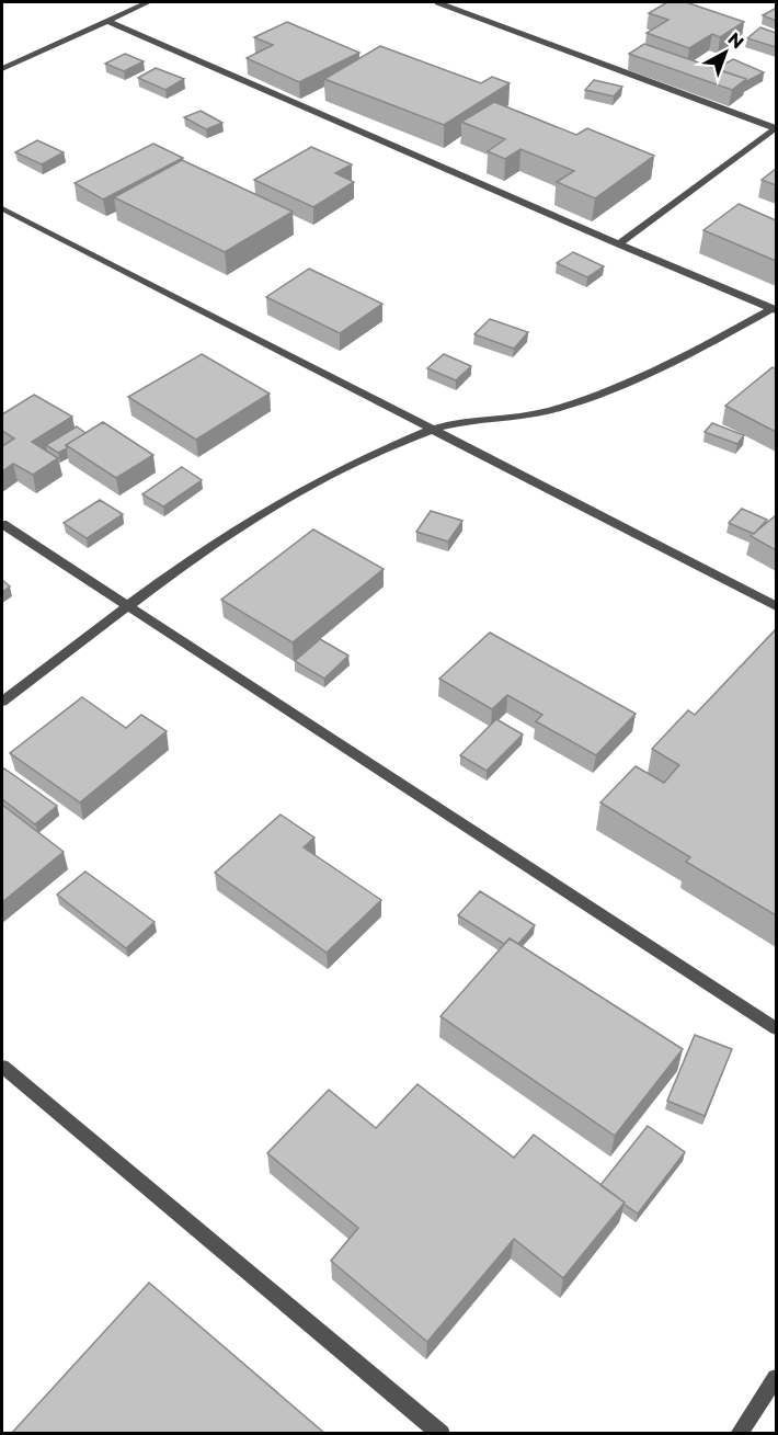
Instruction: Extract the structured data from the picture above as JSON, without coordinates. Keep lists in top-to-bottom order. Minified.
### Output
{"north":"top right"}
